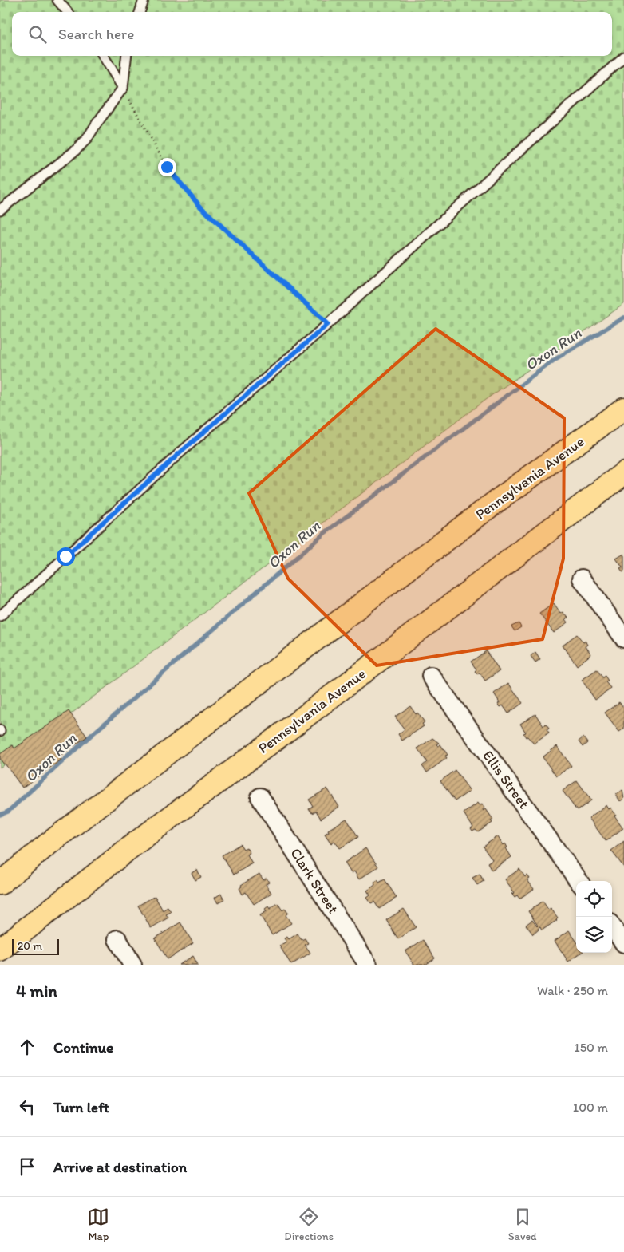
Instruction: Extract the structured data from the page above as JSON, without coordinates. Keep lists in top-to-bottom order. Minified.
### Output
{"streets":{"highway":["Pennsylvania Avenue"],"street":["Ellis Street","Clark Street"]},"water":["Oxon Run"],"scale_bar":"20 m","page":{"search":"Search here","scale":"20 m","heading":["4 min","Walk · 250 m"],"list":[["Continue","150 m"],["Turn left","100 m"],"Arrive at destination"],"nav":["Map","Directions","Saved"]}}
